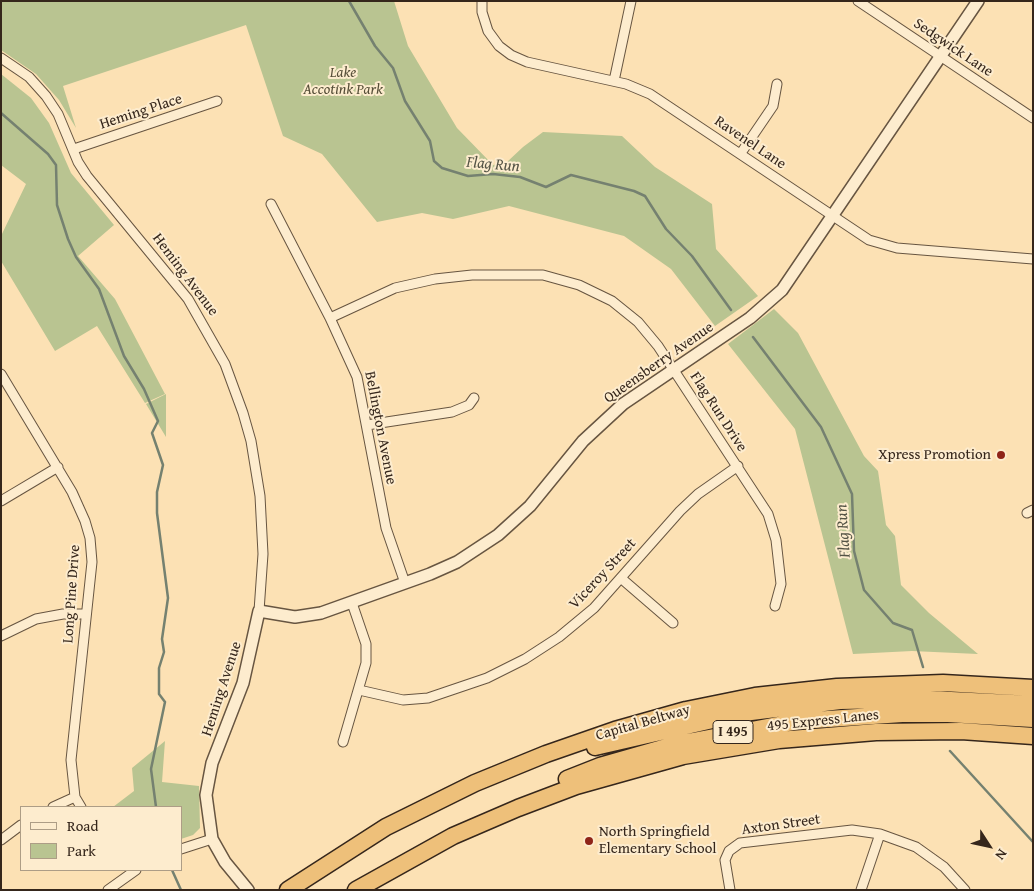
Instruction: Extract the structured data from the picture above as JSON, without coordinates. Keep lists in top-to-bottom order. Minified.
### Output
{"streets":{"highway":["495 Express Lanes","Capital Beltway","I 495"],"street":["Sedgwick Lane","Heming Place","Ravenel Lane","Heming Avenue","Queensberry Avenue","Flag Run Drive","Bellington Avenue","Viceroy Street","Long Pine Drive","Axton Street"]},"crossings":[["Sedgwick Lane","Queensberry Avenue"],["Heming Place","Heming Avenue"],["Ravenel Lane","Queensberry Avenue"],["Heming Avenue","Queensberry Avenue"],["Queensberry Avenue","Flag Run Drive"],["Queensberry Avenue","Bellington Avenue"],["Flag Run Drive","Bellington Avenue"],["Flag Run Drive","Viceroy Street"],["495 Express Lanes","Capital Beltway"],["495 Express Lanes","I 495"]],"water":["Flag Run"],"parks":["Lake Accotink Park"],"places":["Xpress Promotion","North Springfield Elementary School"],"legend":["Road","Park"],"north":"bottom right"}
